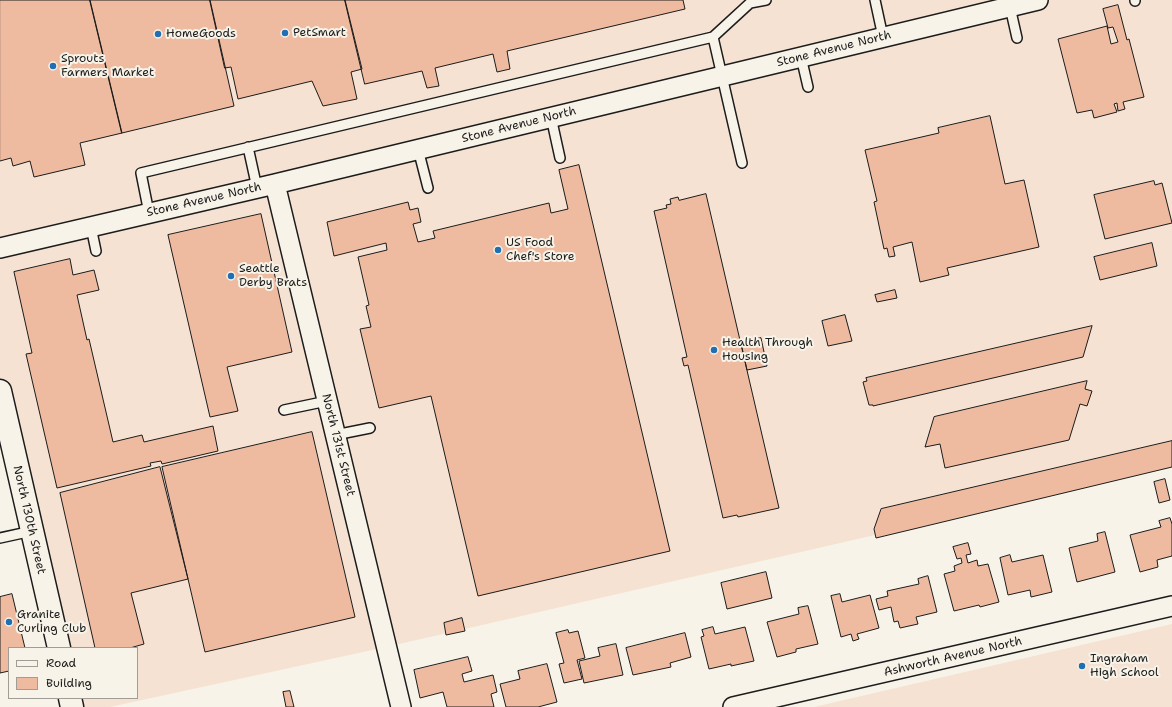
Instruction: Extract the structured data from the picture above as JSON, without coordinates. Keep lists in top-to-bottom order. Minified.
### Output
{"streets":{"main road":["North 130th Street"],"street":["Stone Avenue North","North 131st Street","Ashworth Avenue North"]},"crossings":[["Stone Avenue North","North 131st Street"]],"places":["PetSmart","HomeGoods","Sprouts Farmers Market","US Food Chef's Store","Seattle Derby Brats","Health Through Housing","Granite Curling Club","Ingraham High School"],"legend":["Road","Building"]}
